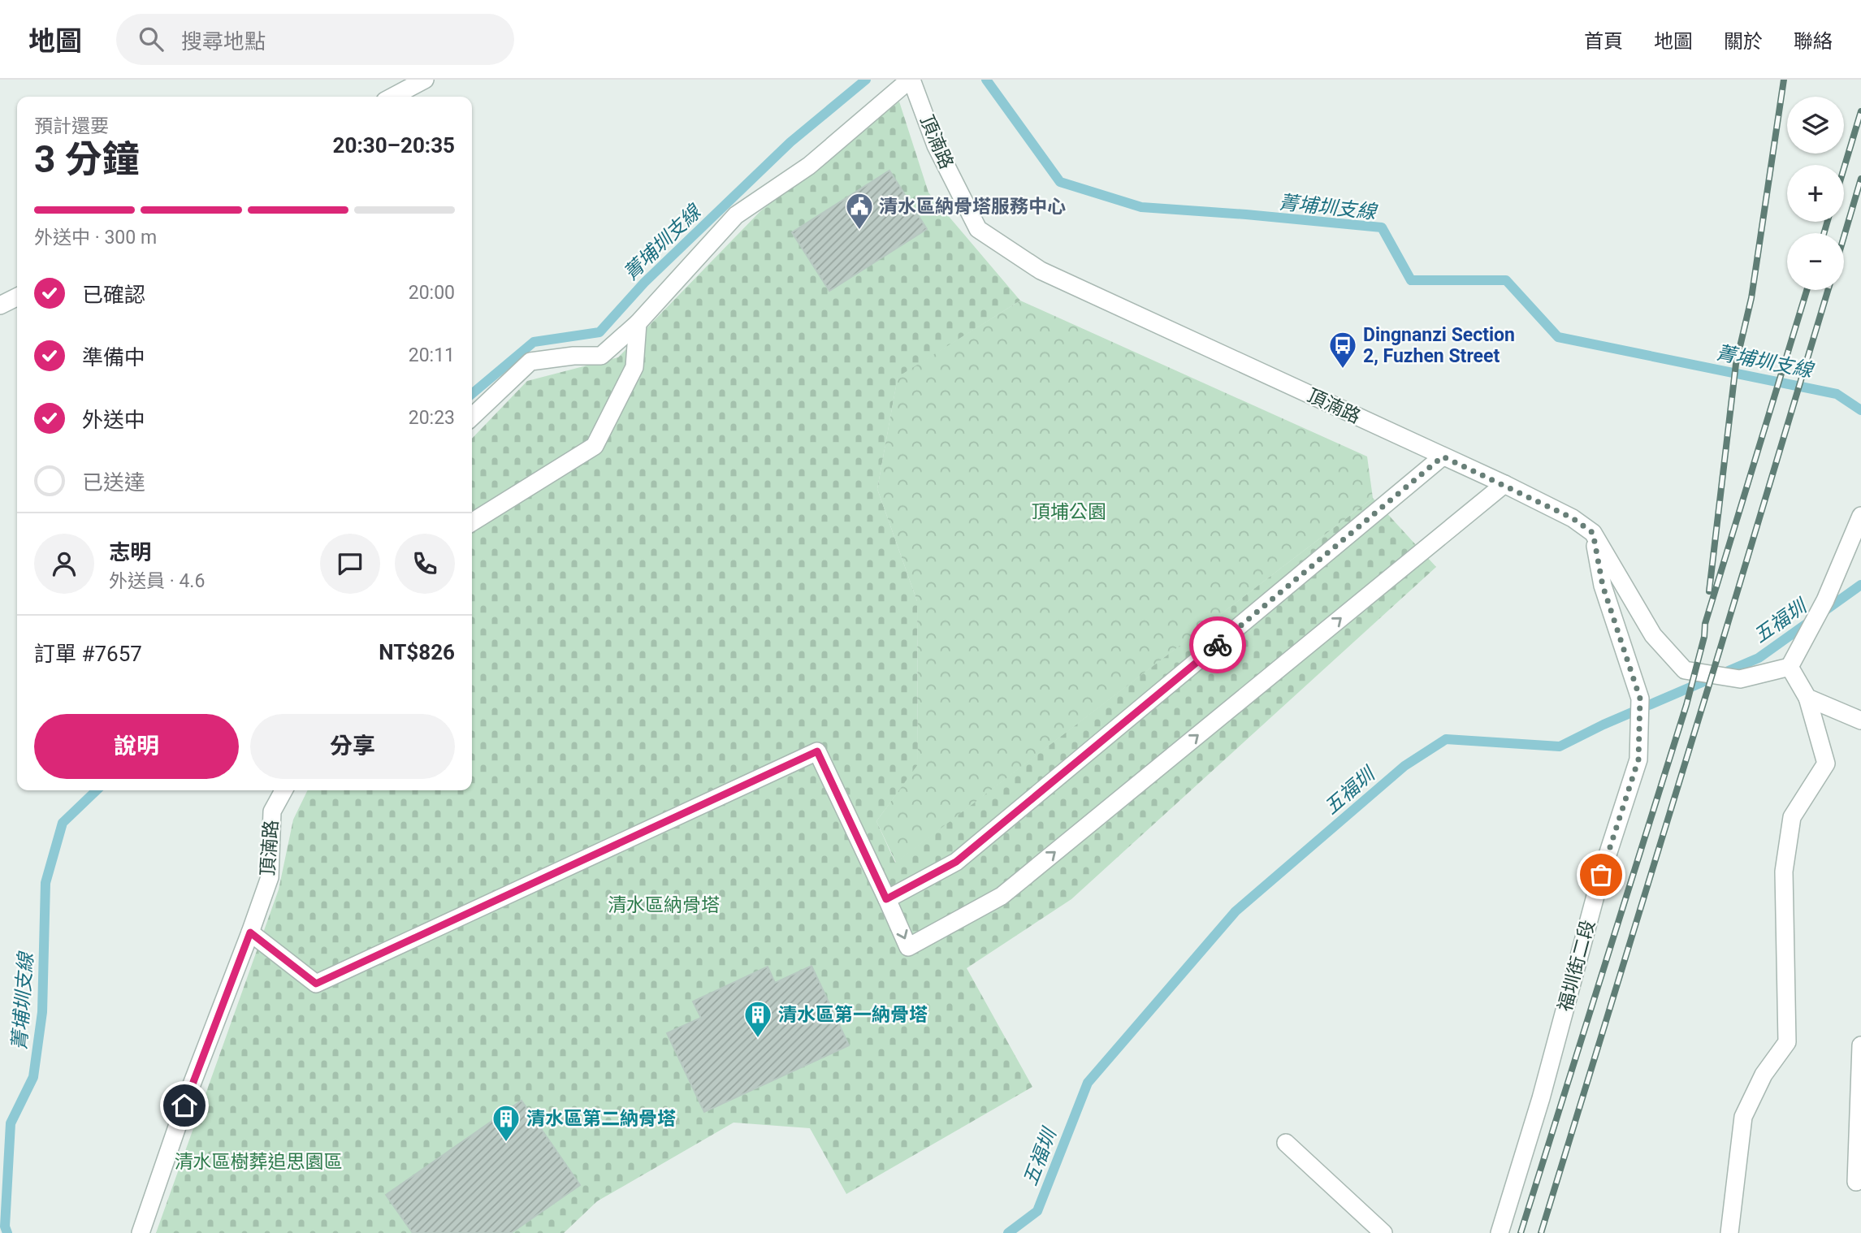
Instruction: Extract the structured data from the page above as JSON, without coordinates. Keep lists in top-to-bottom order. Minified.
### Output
{"streets":{"street":["頂湳路","福圳街二段"]},"crossings":[["頂湳路","福圳街二段"]],"water":["菁埔圳支線","五福圳"],"parks":["頂埔公園","清水區納骨塔","清水區樹葬追思園區"],"places":{"public building":["清水區納骨塔服務中心"],"bus stop":["Dingnanzi Section 2, Fuzhen Street"],"building":["清水區第一納骨塔","清水區第二納骨塔"]},"page":{"header":"地圖","search":"搜尋地點","nav":["首頁","地圖","關於","聯絡"],"map_buttons":["+","−"],"heading":["3 分鐘","預計還要","20:30–20:35"],"panel":["志明","外送員 · 4.6","訂單 #7657","NT$826"],"bar":"外送中 · 300 m","list":[["已確認","20:00"],["準備中","20:11"],["外送中","20:23"],"已送達"],"buttons":["說明","分享"]}}
